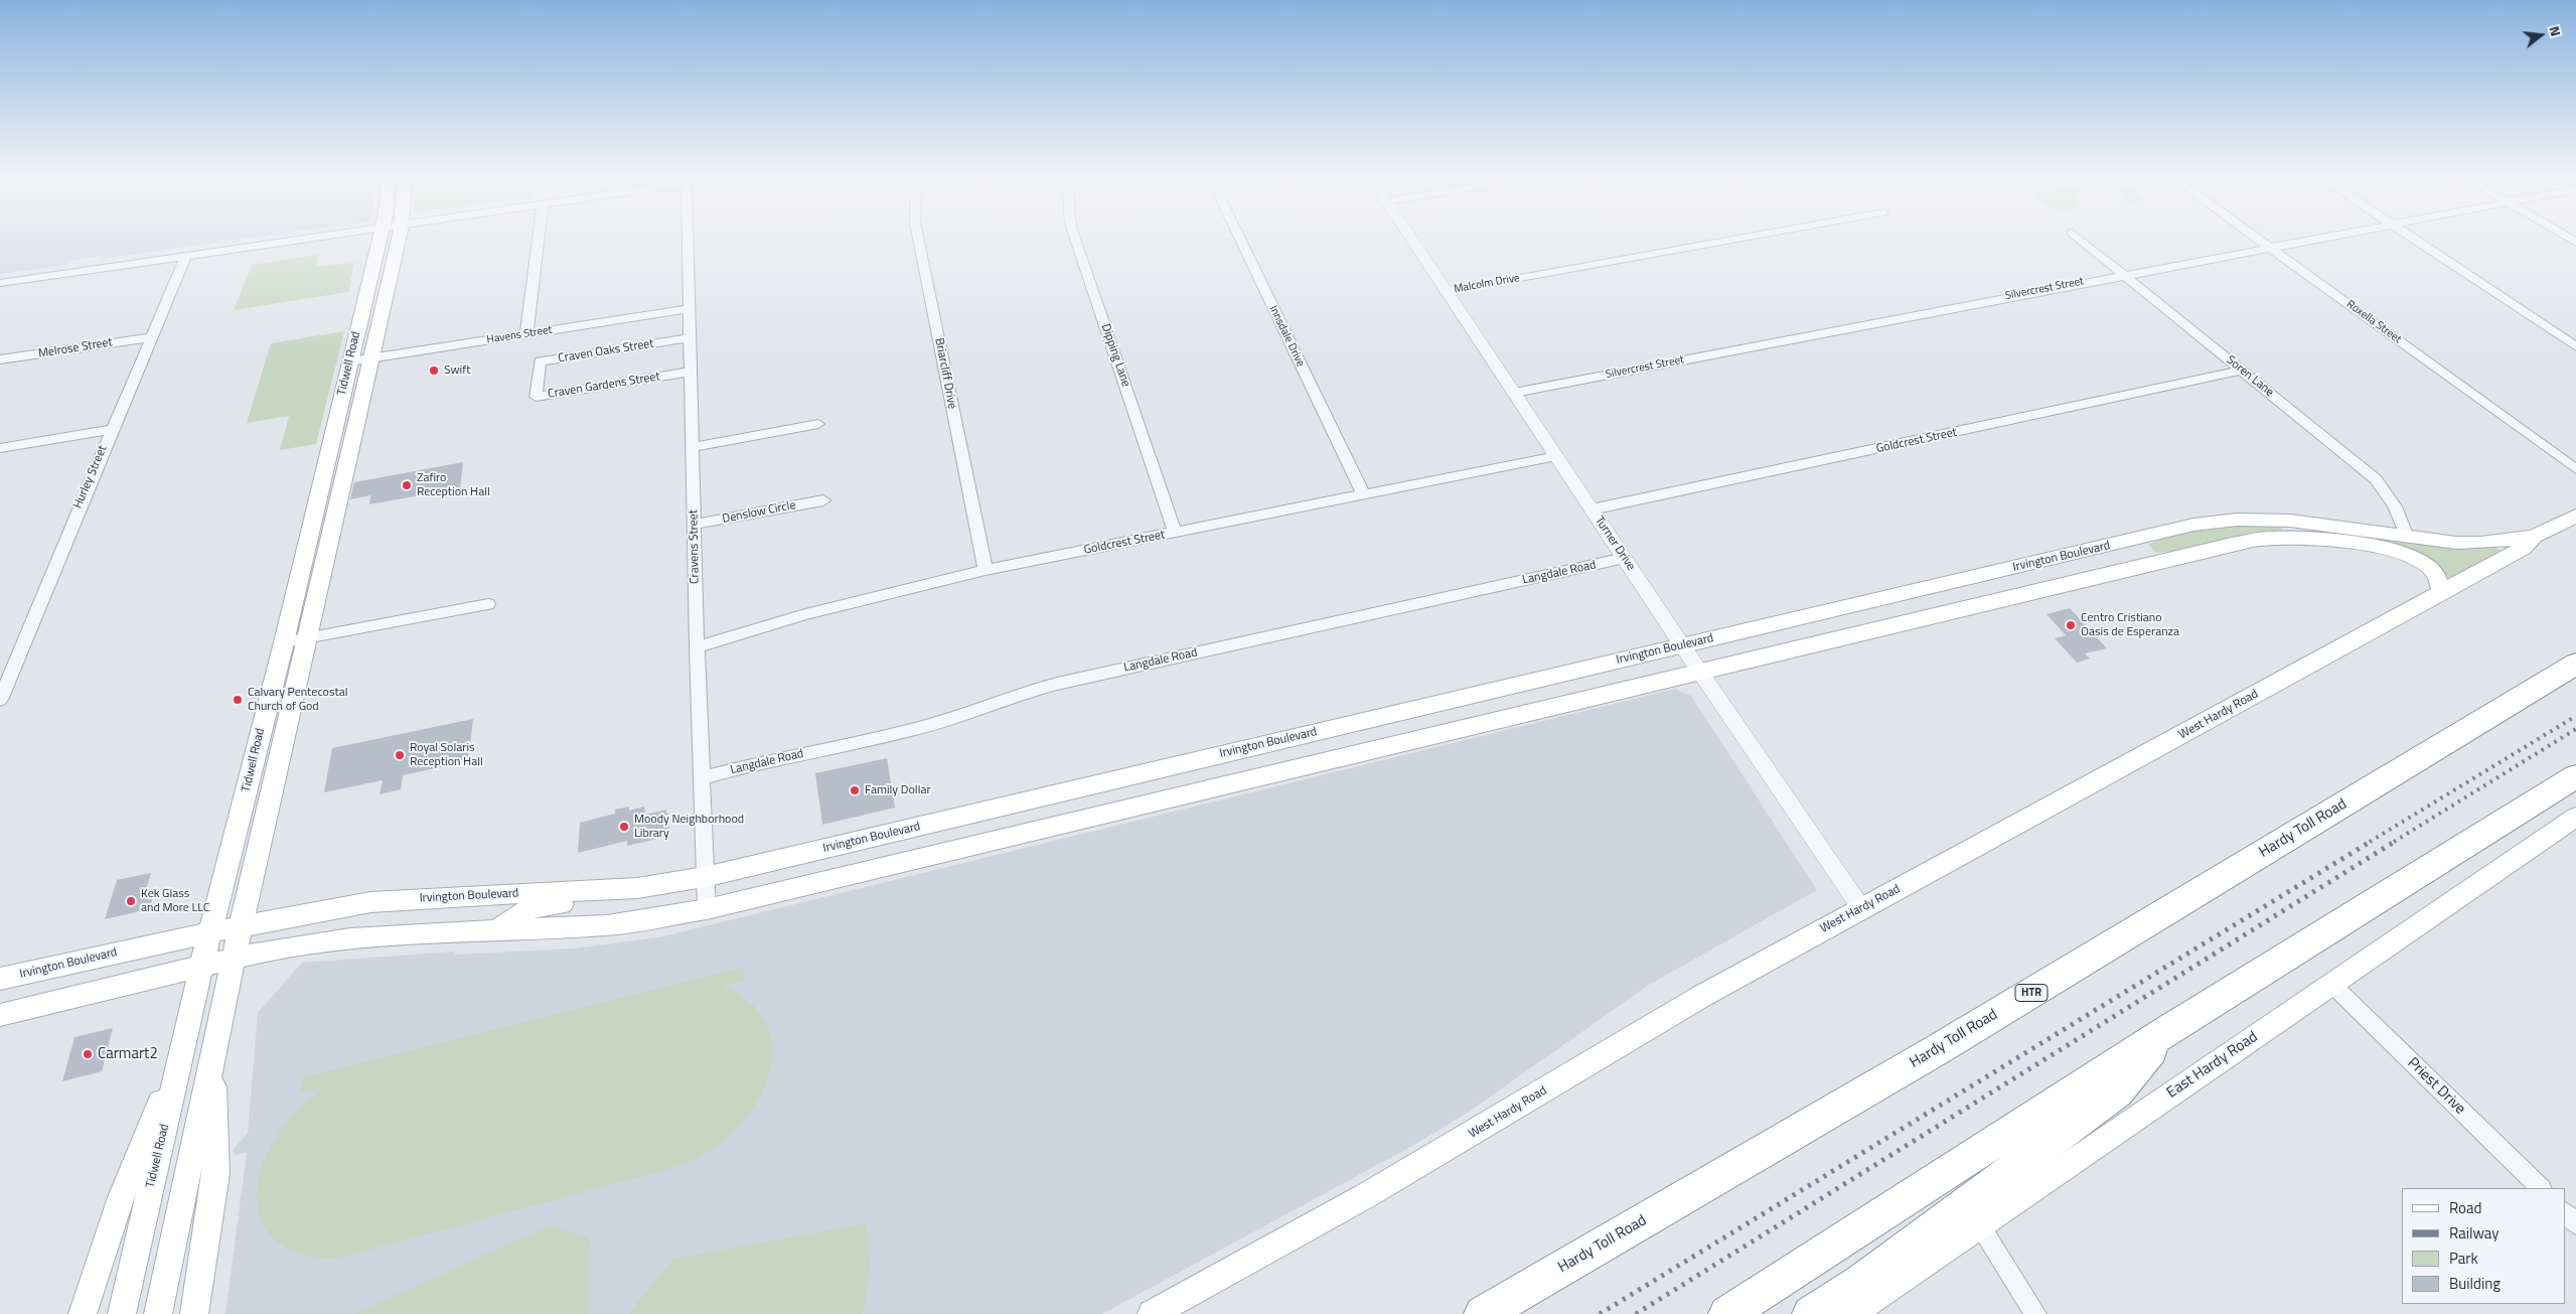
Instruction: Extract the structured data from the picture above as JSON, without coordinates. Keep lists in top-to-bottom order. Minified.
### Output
{"streets":{"highway":["Hardy Toll Road","HTR"],"main road":["Tidwell Road","Irvington Boulevard","West Hardy Road","East Hardy Road"],"street":["Malcolm Drive","Silvercrest Street","Roxella Street","Havens Street","Innsdale Drive","Melrose Street","Craven Oaks Street","Dipping Lane","Briarcliff Drive","Soren Lane","Craven Gardens Street","Goldcrest Street","Hurley Street","Denslow Circle","Turner Drive","Cravens Street","Langdale Road","Priest Drive"]},"crossings":[["Malcolm Drive","Turner Drive"],["Silvercrest Street","Roxella Street"],["Silvercrest Street","Soren Lane"],["Silvercrest Street","Turner Drive"],["Havens Street","Tidwell Road"],["Havens Street","Cravens Street"],["Innsdale Drive","Goldcrest Street"],["Melrose Street","Hurley Street"],["Craven Oaks Street","Craven Gardens Street"],["Craven Oaks Street","Cravens Street"],["Dipping Lane","Goldcrest Street"],["Tidwell Road","Irvington Boulevard"],["Briarcliff Drive","Goldcrest Street"],["Soren Lane","Goldcrest Street"],["Soren Lane","Irvington Boulevard"],["Craven Gardens Street","Cravens Street"],["Goldcrest Street","Turner Drive"],["Goldcrest Street","Cravens Street"],["Denslow Circle","Cravens Street"],["Turner Drive","Irvington Boulevard"],["Turner Drive","Langdale Road"],["Turner Drive","West Hardy Road"],["Cravens Street","Irvington Boulevard"],["Cravens Street","Langdale Road"],["Irvington Boulevard","West Hardy Road"],["East Hardy Road","Priest Drive"]],"places":["Swift","Zafiro Reception Hall","Centro Cristiano Oasis de Esperanza","Calvary Pentecostal Church of God","Royal Solaris Reception Hall","Family Dollar","Moody Neighborhood Library","Kek Glass and More LLC","Carmart2"],"legend":["Road","Railway","Park","Building"],"north":"right"}
